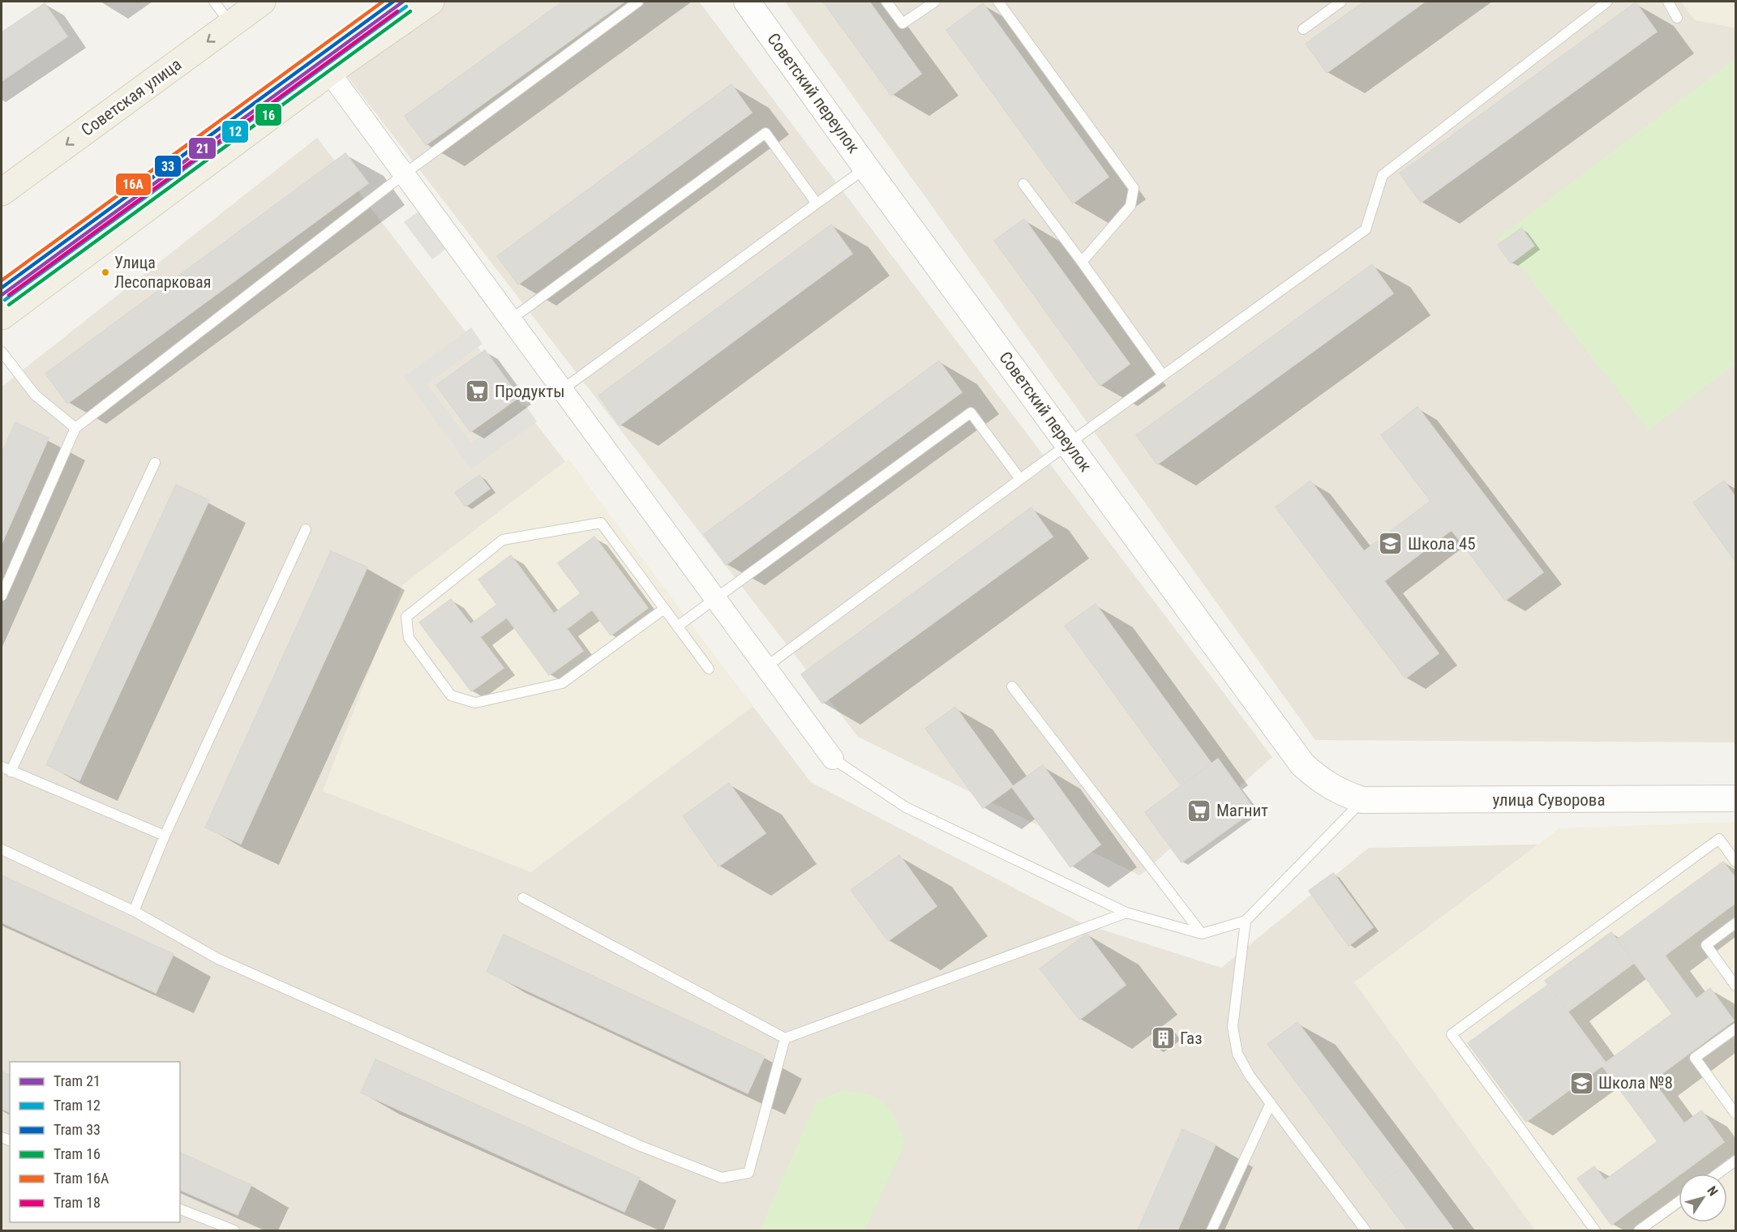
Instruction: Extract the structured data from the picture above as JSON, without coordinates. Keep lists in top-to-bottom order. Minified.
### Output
{"streets":{"main road":["Советская улица"],"street":["Советский переулок","улица Суворова"]},"crossings":[["Советский переулок","улица Суворова"]],"places":{"other":["Улица Лесопарковая"],"supermarket":["Продукты","Магнит"],"school or university":["Школа 45","Школа №8"],"building":["Газ"]},"lines":["tram line 21","tram line 33","tram line 16А","tram line 12","tram line 16","tram line 18"],"legend":["Tram 21","Tram 12","Tram 33","Tram 16","Tram 16А","Tram 18"],"north":"top right"}
